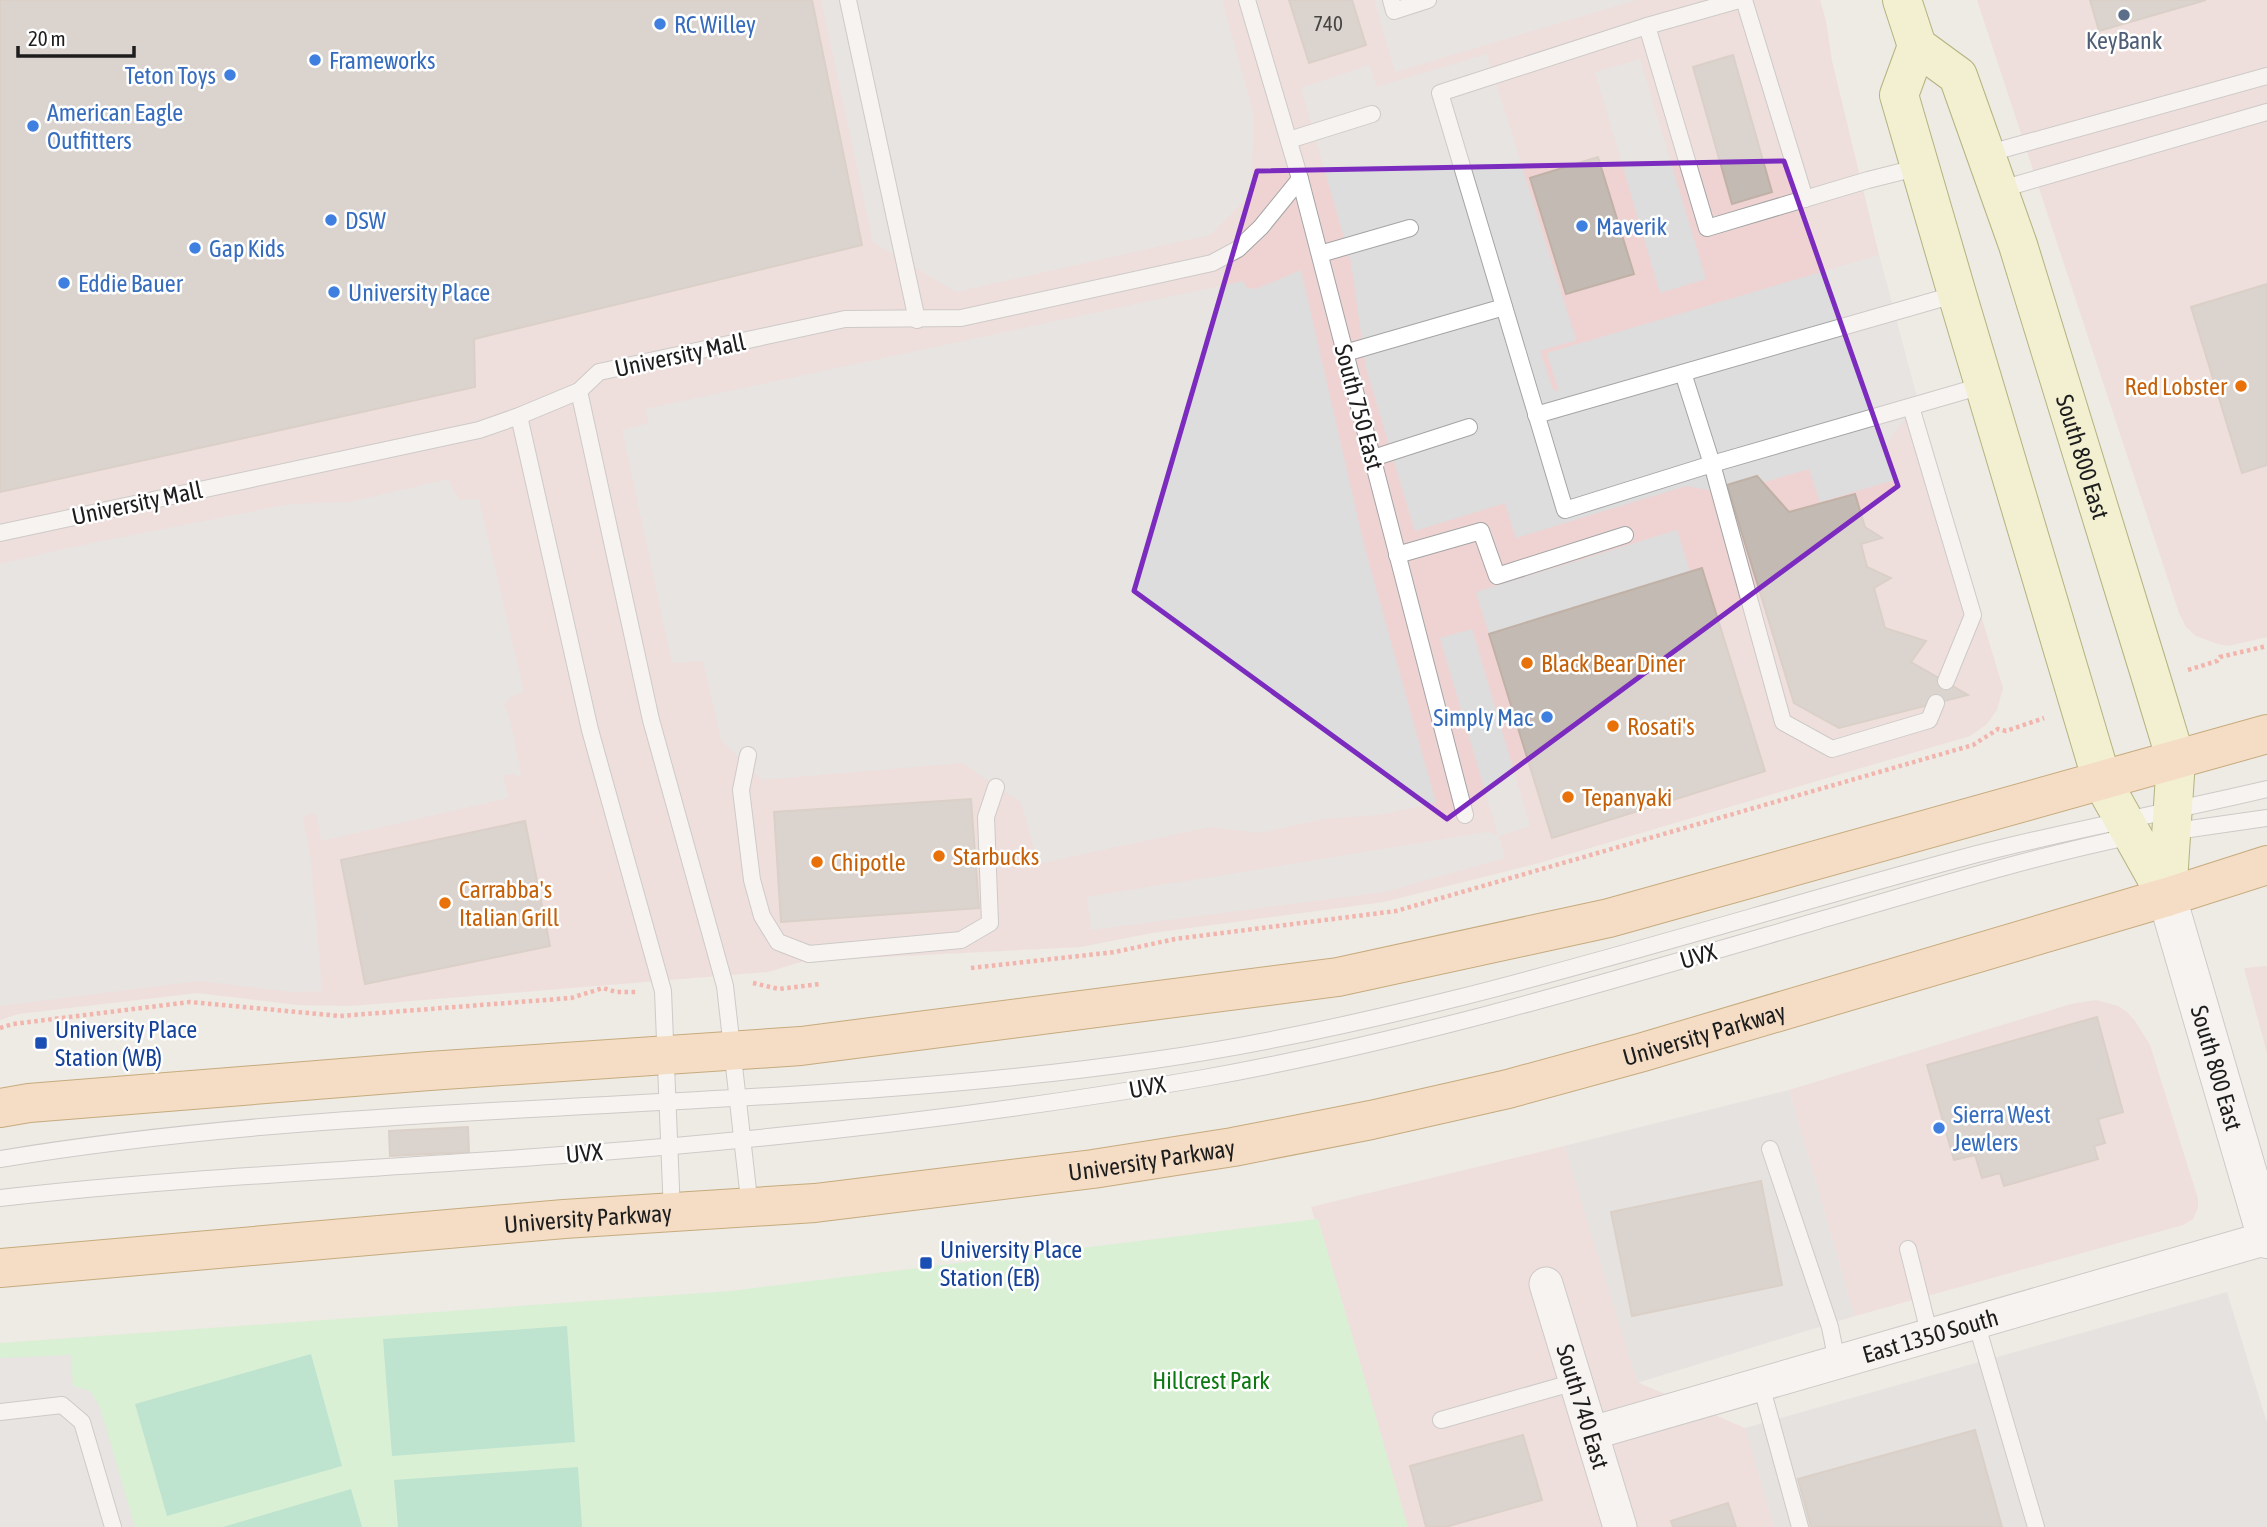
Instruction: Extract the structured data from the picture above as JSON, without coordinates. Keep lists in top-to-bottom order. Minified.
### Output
{"streets":{"main road":["South 800 East","University Parkway"],"street":["East 1350 South","South 740 East"],"lane":["University Mall","South 750 East","UVX"]},"crossings":[["University Mall","South 750 East"],["South 800 East","UVX"],["South 800 East","University Parkway"],["South 800 East","East 1350 South"],["East 1350 South","South 740 East"]],"parks":["Hillcrest Park"],"places":{"other":["KeyBank","RC Willey","Frameworks","Teton Toys","American Eagle Outfitters","DSW","Maverik","Gap Kids","Eddie Bauer","University Place","Red Lobster","Black Bear Diner","Simply Mac","Rosati's","Tepanyaki","Starbucks","Chipotle","Carrabba's Italian Grill","Sierra West Jewlers"],"transit":["University Place Station (WB)","University Place Station (EB)"]},"house_numbers":["740"],"scale_bar":"20 m"}
